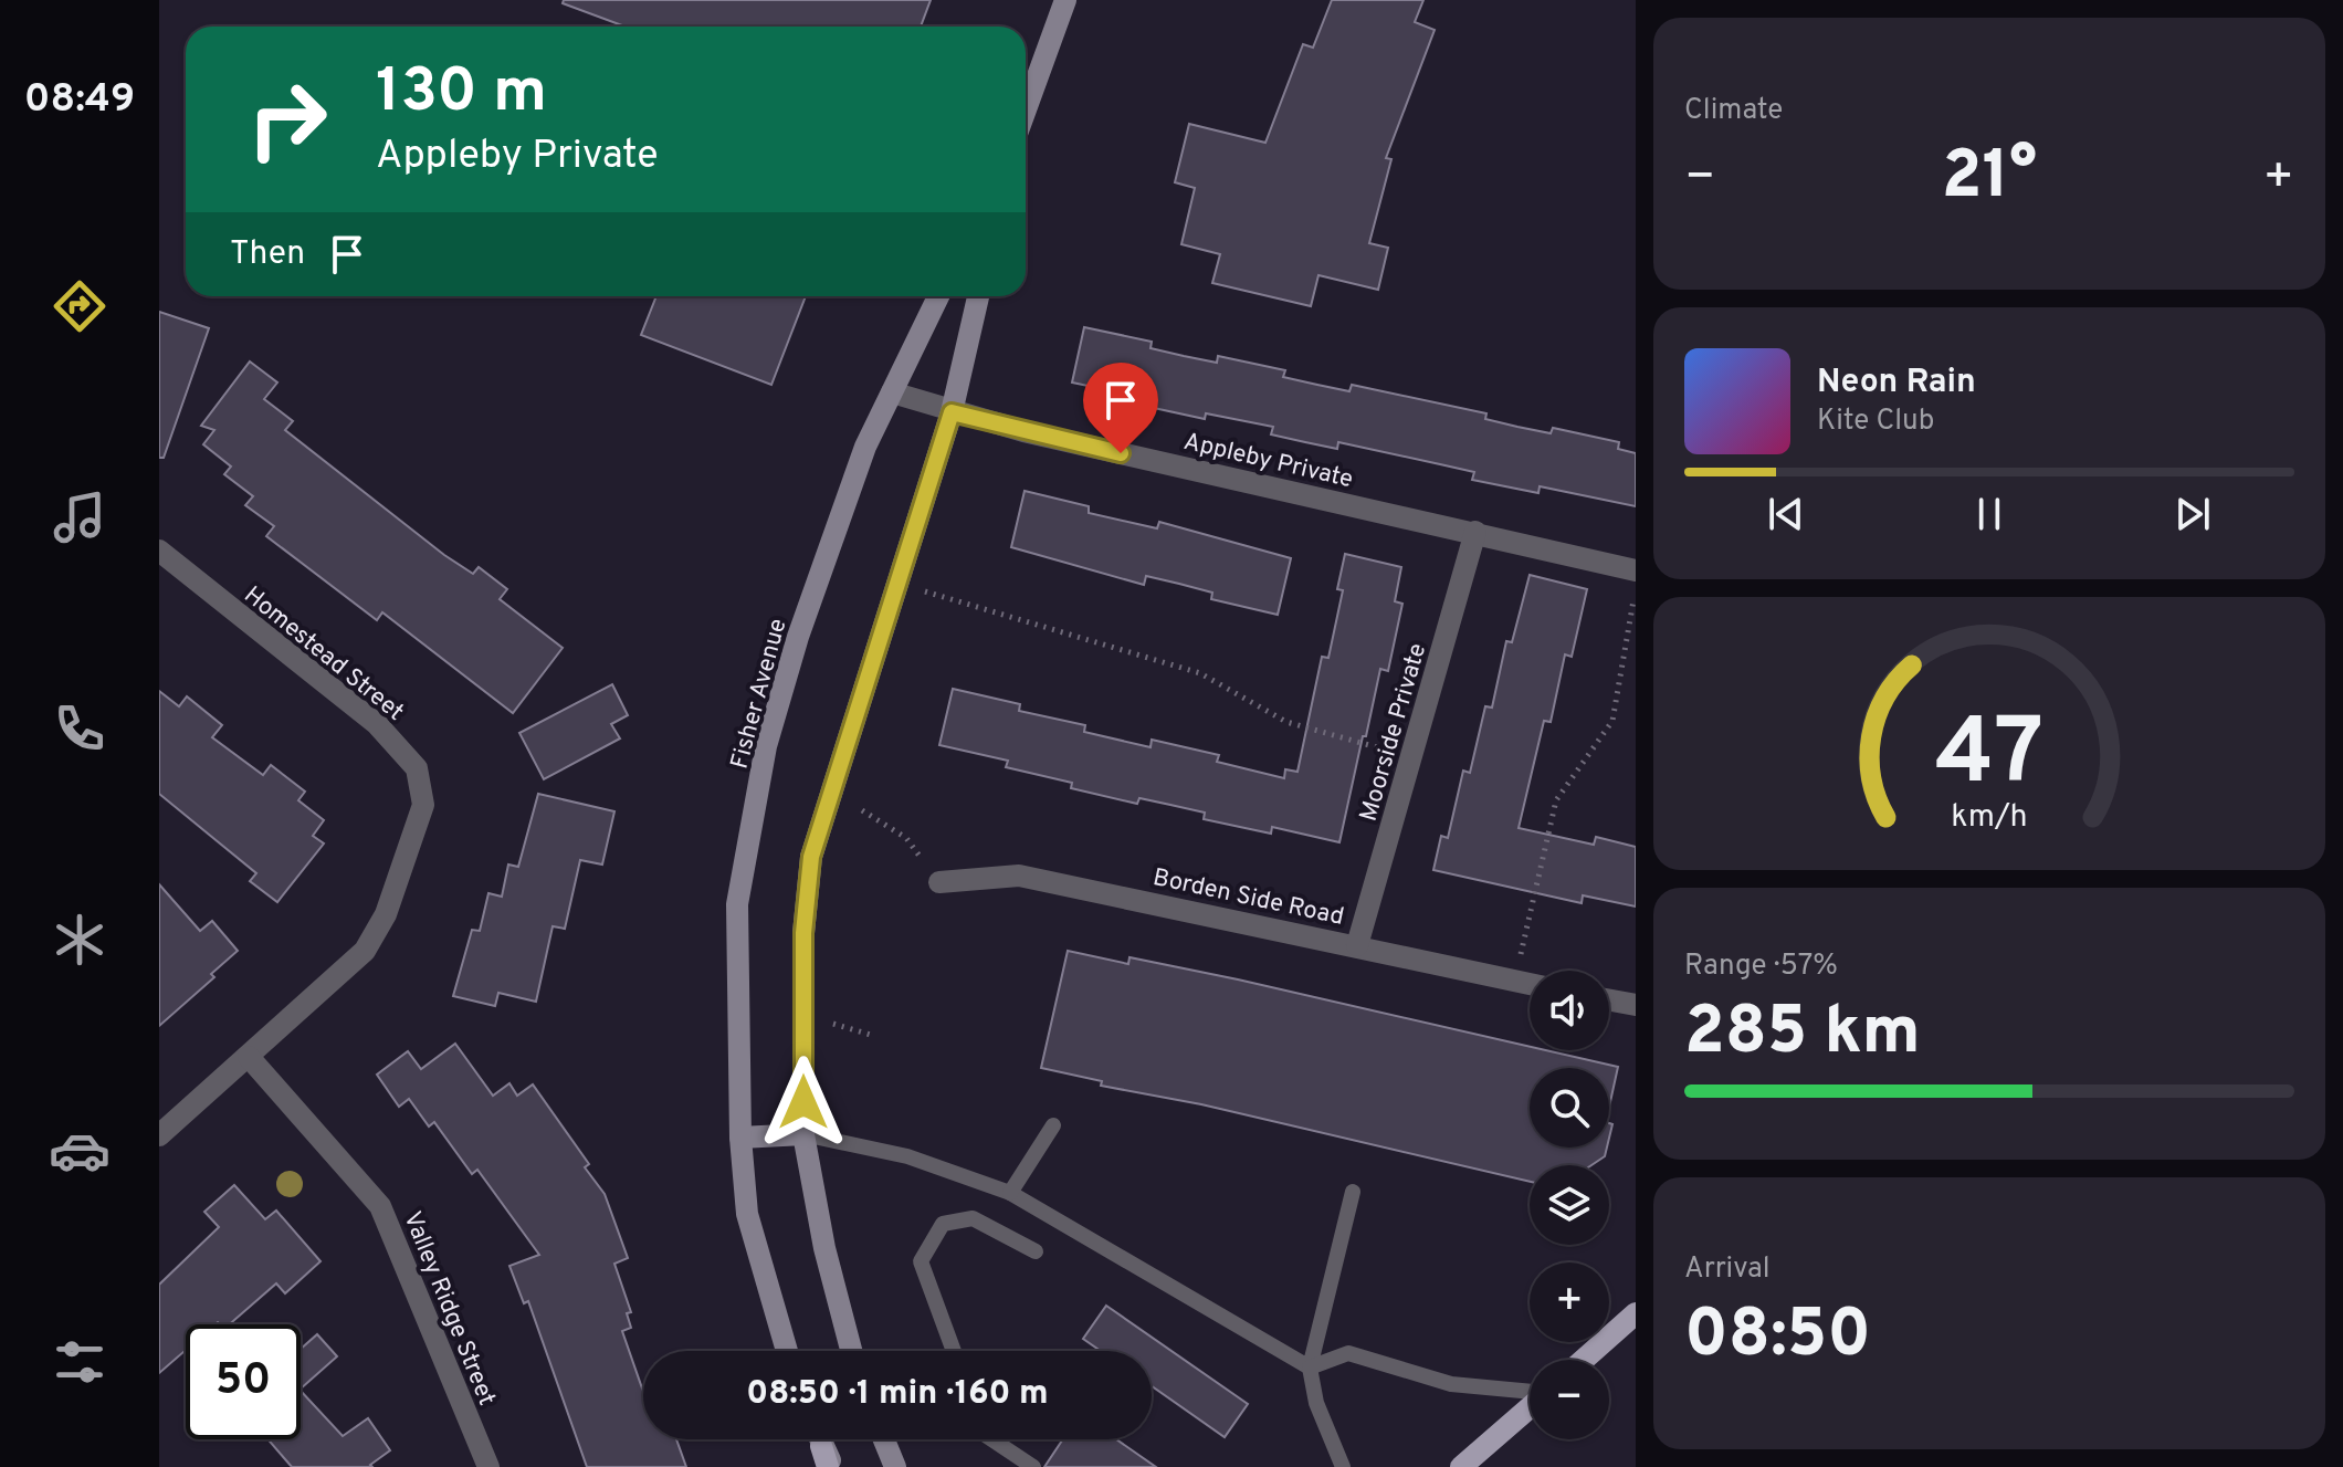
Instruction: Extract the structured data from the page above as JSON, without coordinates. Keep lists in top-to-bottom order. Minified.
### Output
{"streets":{"main road":["Fisher Avenue"],"street":["Appleby Private","Homestead Street","Moorside Private","Borden Side Road","Valley Ridge Street"]},"crossings":[["Appleby Private","Fisher Avenue"],["Appleby Private","Moorside Private"],["Homestead Street","Valley Ridge Street"],["Moorside Private","Borden Side Road"]],"page":{"tabs":"08:49","tile":["Climate",["Range · 57%","285 km"],["Arrival","08:50"]],"turn":["130 m","Appleby Private"],"heat":["−","21°","+"],"then":"Then","song":["Neon Rain","Kite Club"],"map_buttons":["+","−"],"limit":"50","trip":"08:50 · 1 min · 160 m","gauge":["47","km/h"]}}
